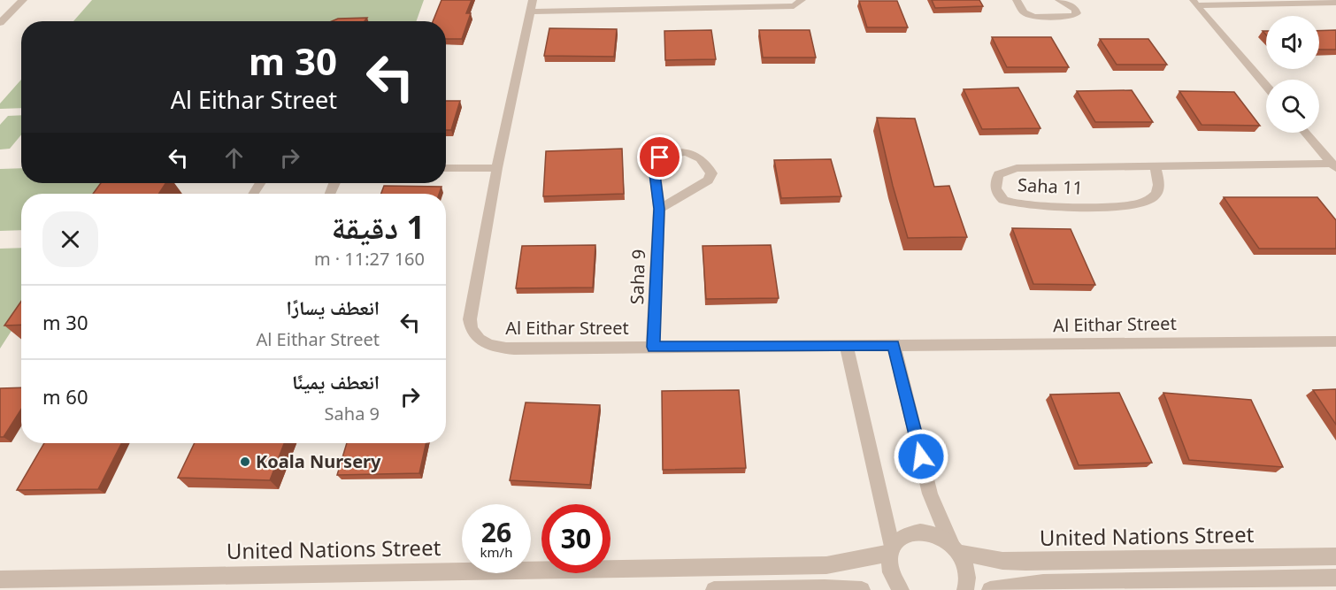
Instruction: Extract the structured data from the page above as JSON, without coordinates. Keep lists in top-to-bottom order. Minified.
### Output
{"streets":{"street":["Saha 11","Saha 9","Al Eithar Street","United Nations Street"]},"crossings":[["Saha 9","Al Eithar Street"]],"places":["Koala Nursery"],"page":{"turn":["30 m","Al Eithar Street"],"heading":["1 دقيقة","160 m · 11:27"],"list":[{"name":"انعطف يسارًا","note":"Al Eithar Street","value":"30 m"},{"name":"انعطف يمينًا","note":"Saha 9","value":"60 m"}],"speed":"26 km/h","limit":"30"}}
